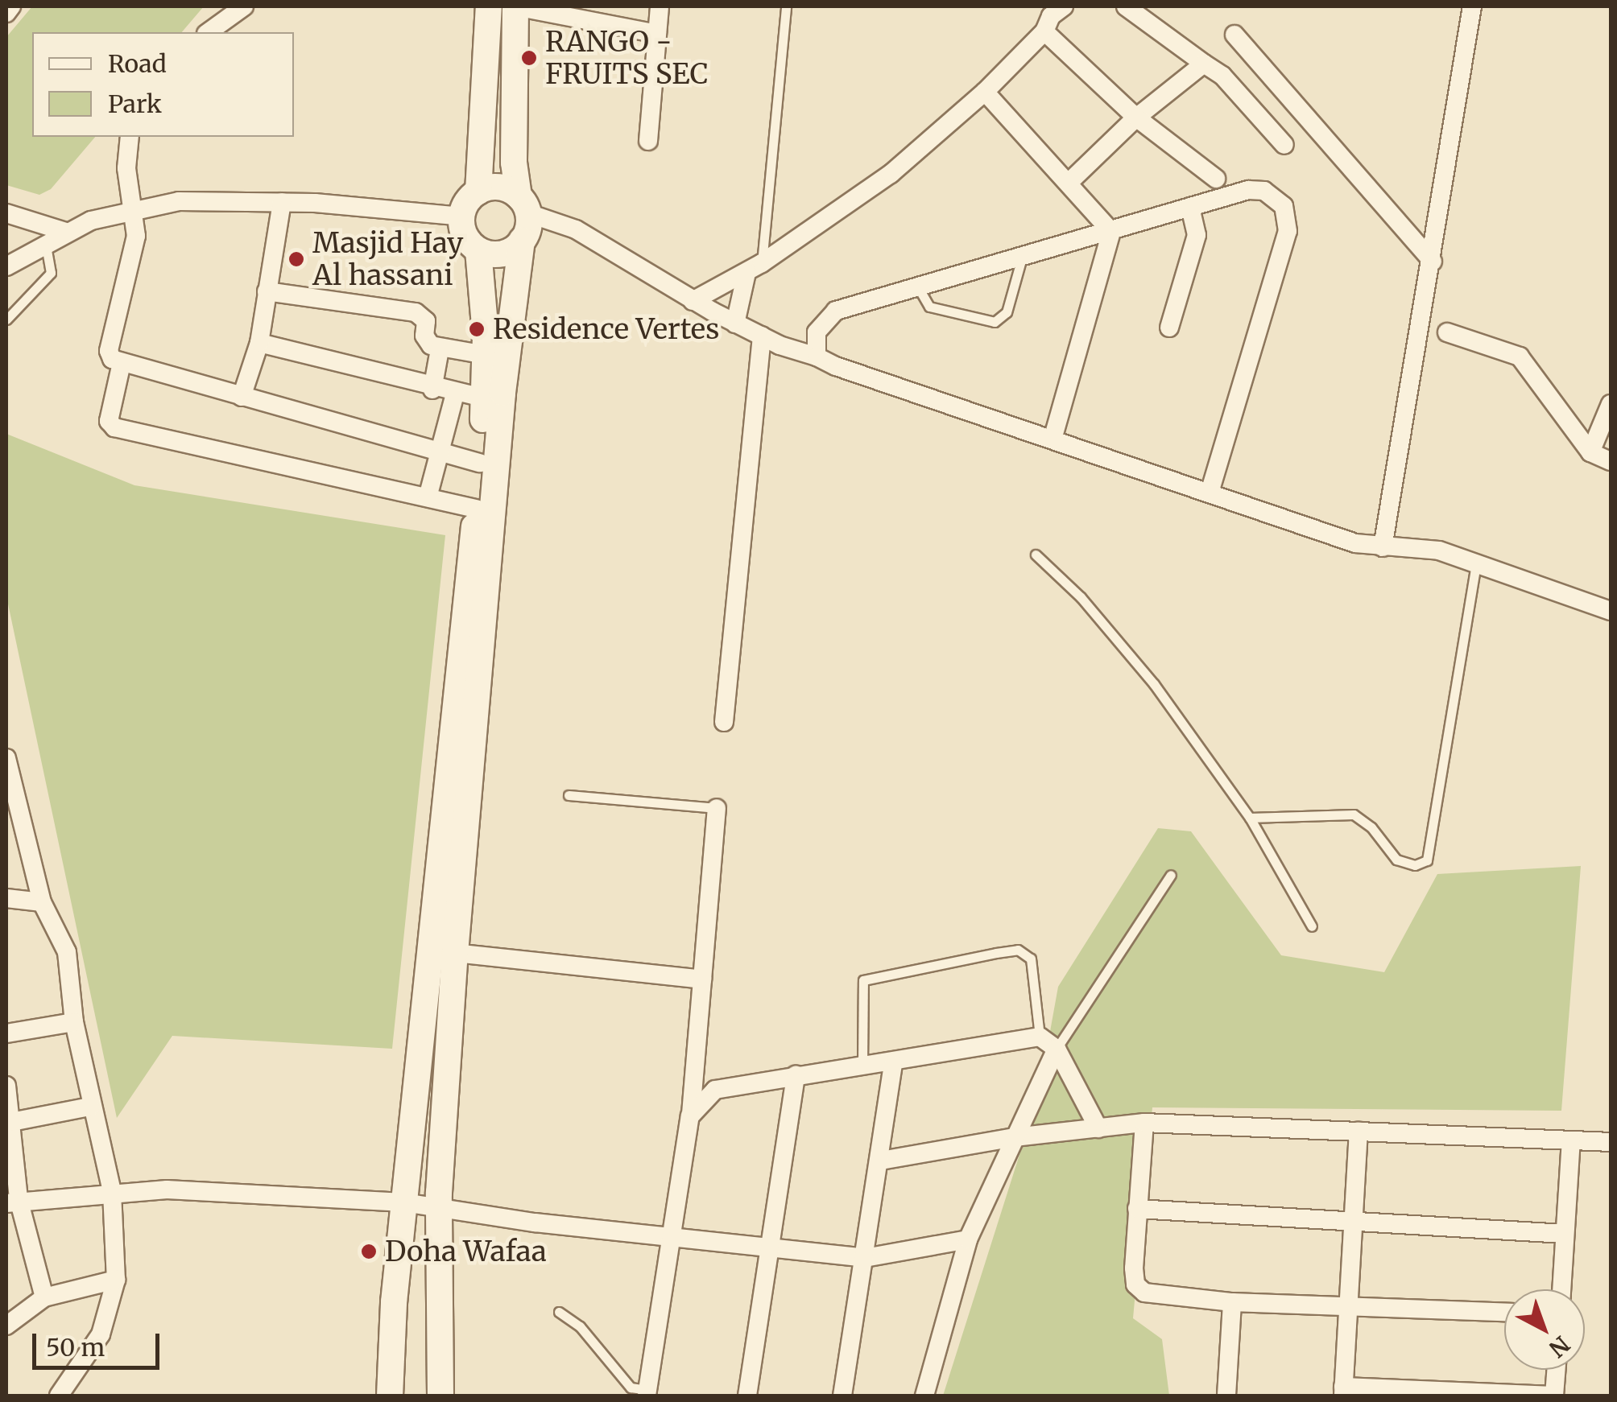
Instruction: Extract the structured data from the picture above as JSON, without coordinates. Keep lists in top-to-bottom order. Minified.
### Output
{"places":["RANGO - FRUITS SEC","Masjid Hay Al hassani","Residence Vertes","Doha Wafaa"],"legend":["Road","Park"],"scale_bar":"50 m","north":"bottom right"}
